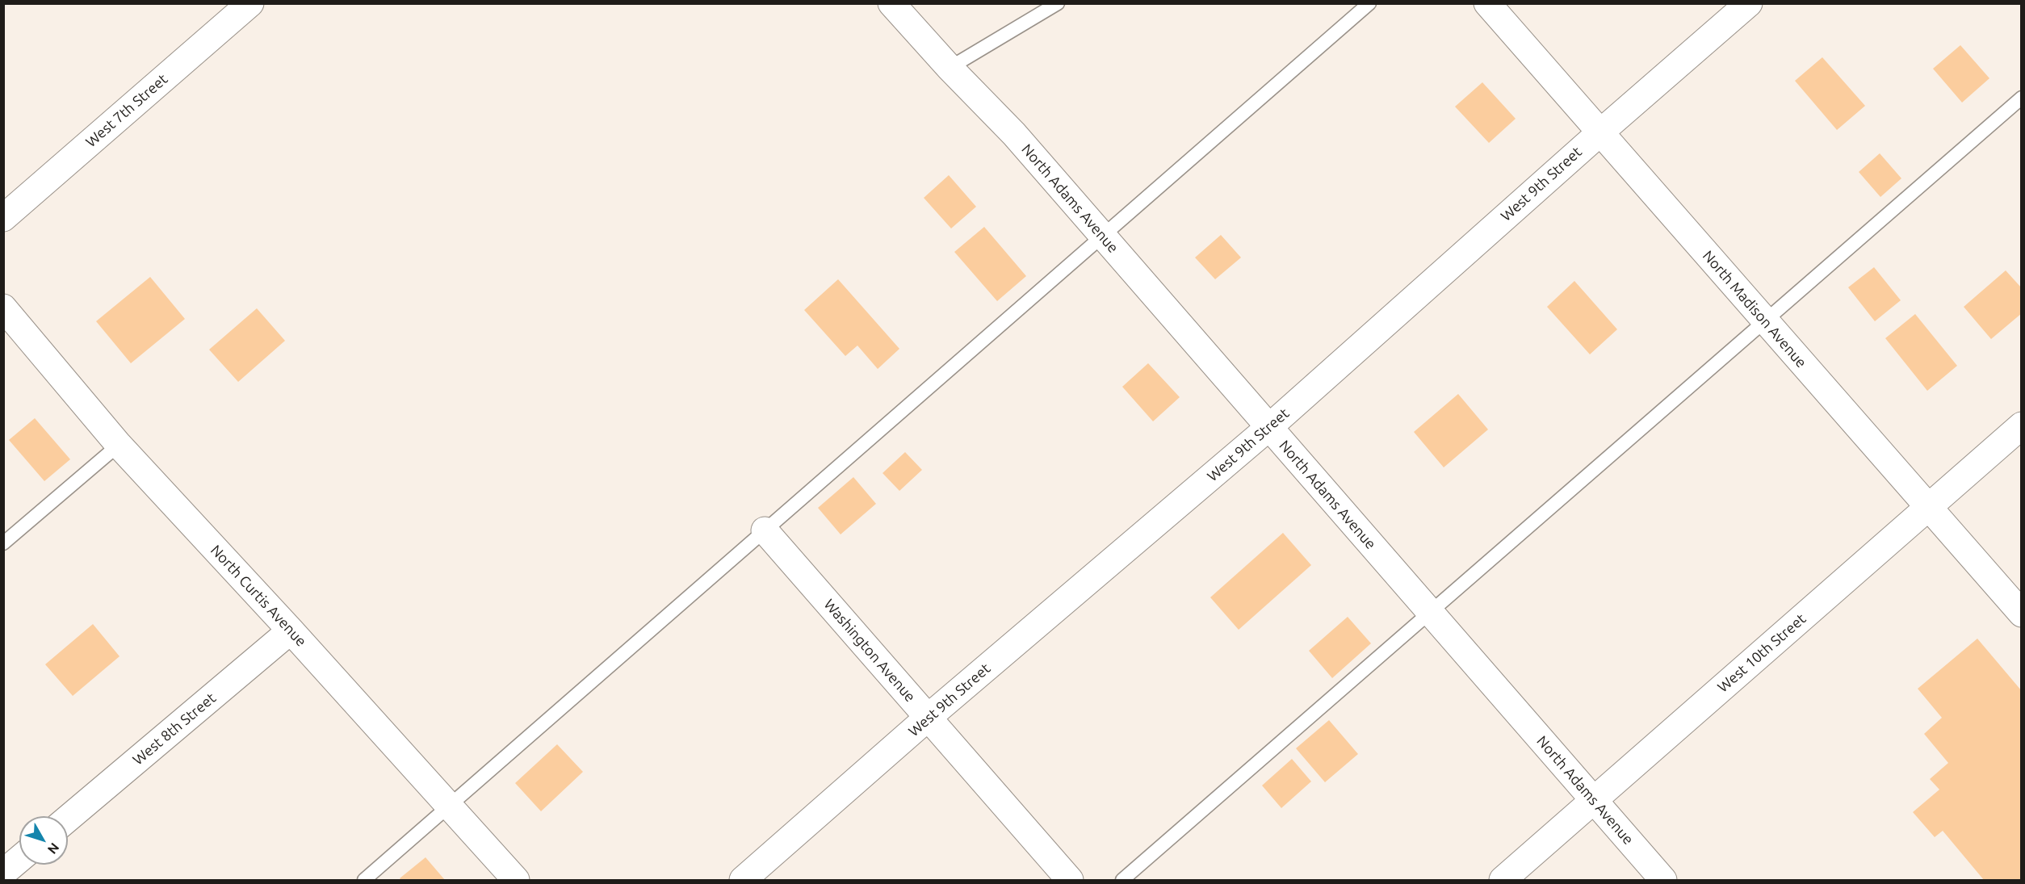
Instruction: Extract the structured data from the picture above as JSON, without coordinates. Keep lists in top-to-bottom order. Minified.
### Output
{"streets":{"street":["West 7th Street","West 9th Street","North Adams Avenue","North Madison Avenue","North Curtis Avenue","Washington Avenue","West 10th Street","West 8th Street"]},"crossings":[["West 9th Street","North Adams Avenue"],["West 9th Street","North Madison Avenue"],["West 9th Street","Washington Avenue"],["North Adams Avenue","West 10th Street"],["North Madison Avenue","West 10th Street"],["North Curtis Avenue","West 8th Street"]],"north":"bottom right"}
